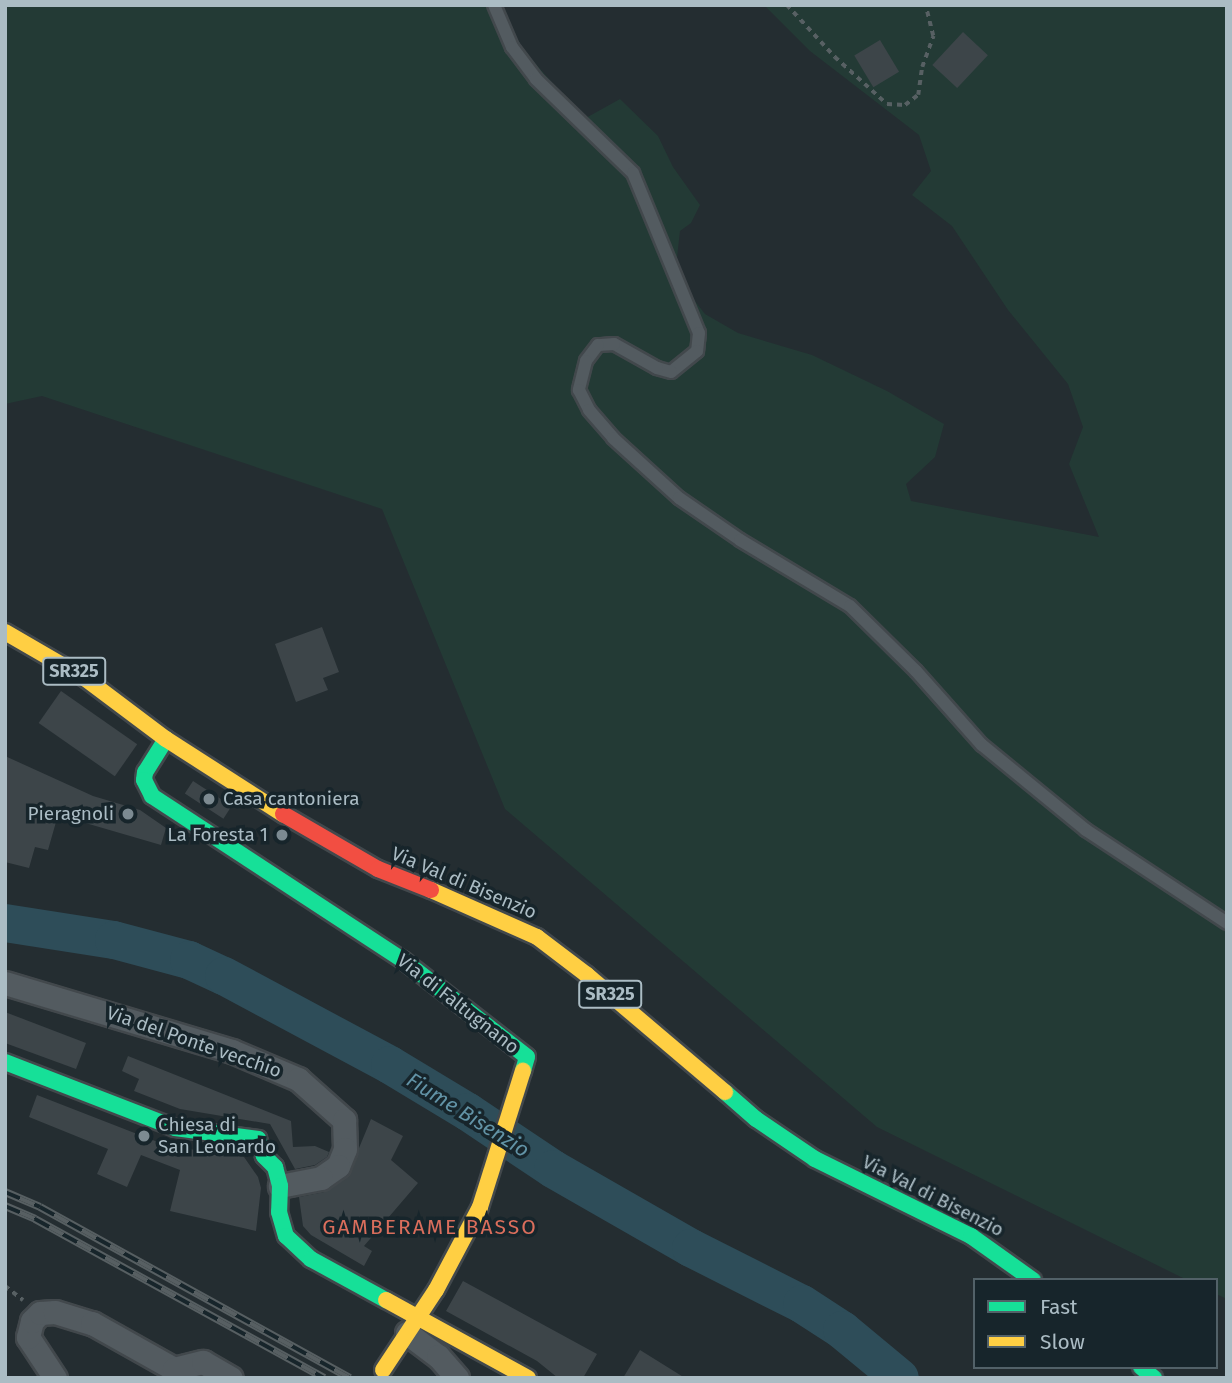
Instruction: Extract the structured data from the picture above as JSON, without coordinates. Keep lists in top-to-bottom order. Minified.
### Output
{"streets":{"street":["SR325","Via Val di Bisenzio","Via di Faltugnano","Via del Ponte vecchio"]},"crossings":[["Via Val di Bisenzio","Via di Faltugnano"]],"districts":["GAMBERAME BASSO"],"water":["Fiume Bisenzio"],"places":["Casa cantoniera","Pieragnoli","La Foresta 1","Chiesa di San Leonardo"],"legend":["Fast","Slow"]}
